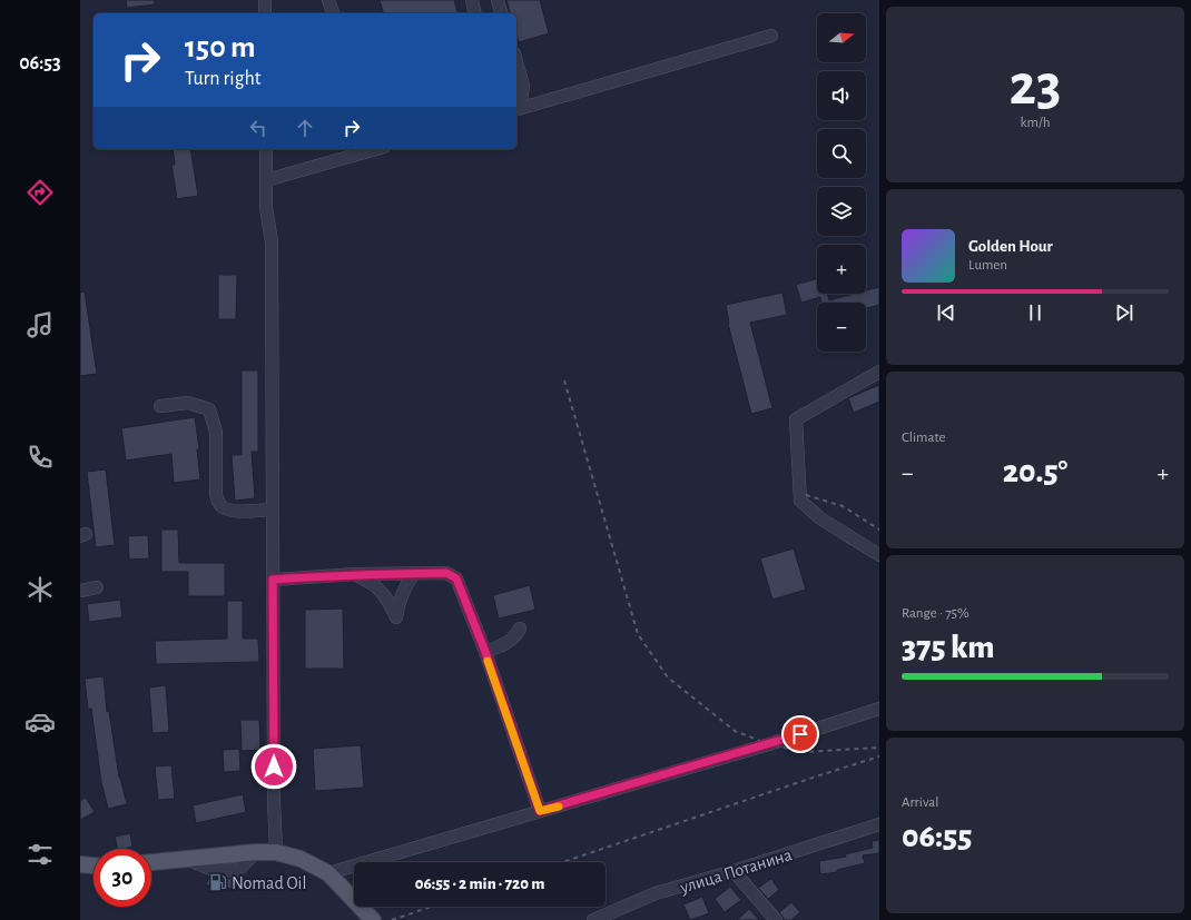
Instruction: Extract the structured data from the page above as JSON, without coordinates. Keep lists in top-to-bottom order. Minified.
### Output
{"streets":{"street":["улица Потанина"]},"places":{"fuel station":["Nomad Oil"]},"north":"right","page":{"tabs":"06:53","tile":[["23","km/h"],"Climate",["Range · 75%","375 km"],["Arrival","06:55"]],"map_buttons":["+","−"],"turn":["150 m","Turn right"],"song":["Golden Hour","Lumen"],"heat":["−","20.5°","+"],"limit":"30","trip":"06:55 · 2 min · 720 m"}}
